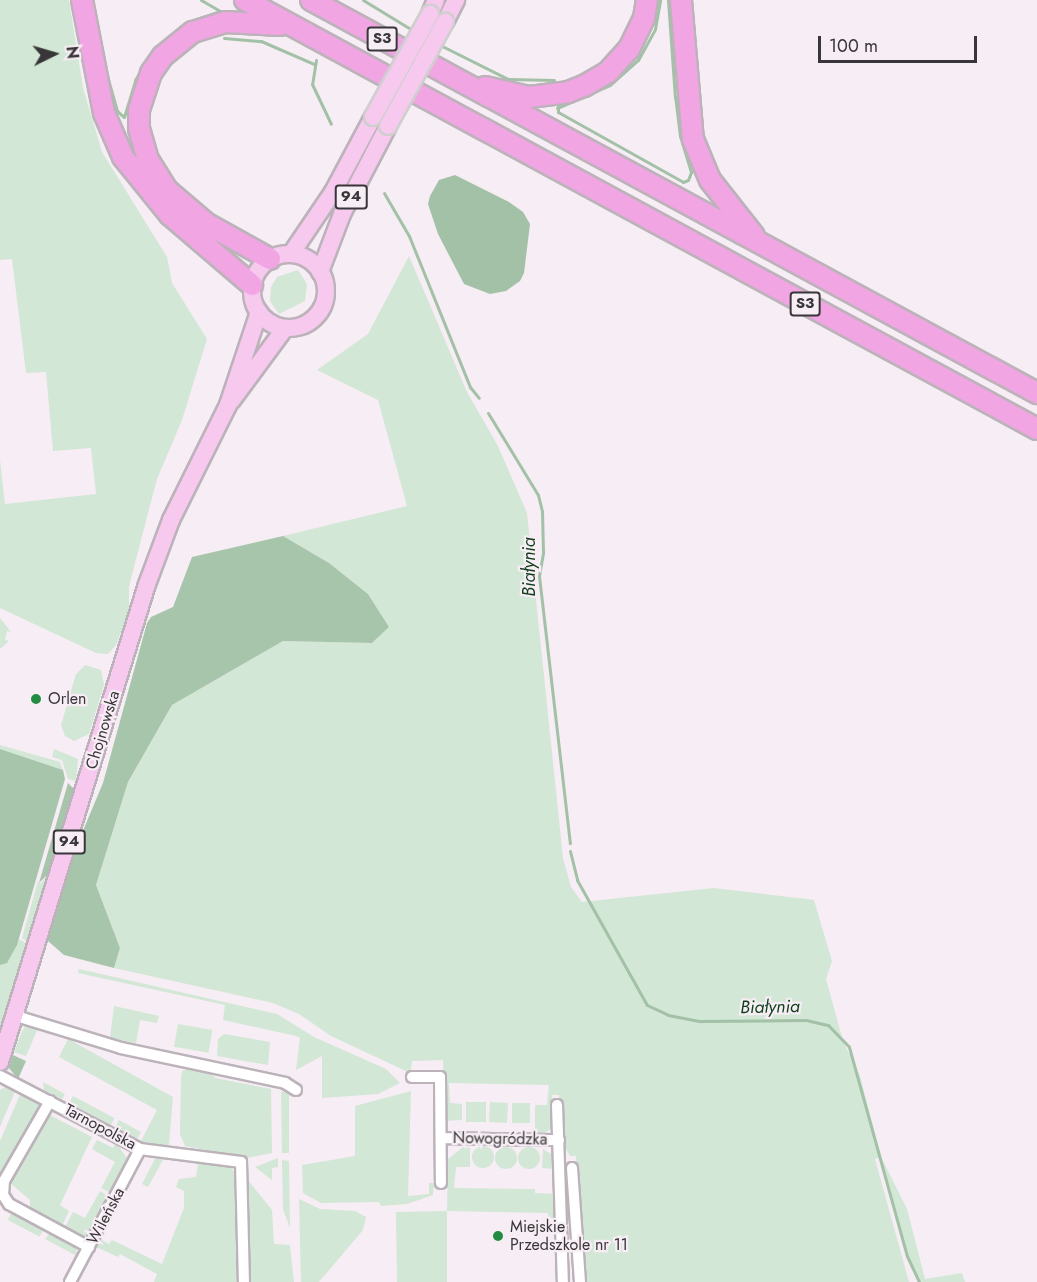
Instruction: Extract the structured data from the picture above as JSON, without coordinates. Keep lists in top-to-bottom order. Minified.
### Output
{"streets":{"highway":["S3"],"main road":["94","Chojnowska"],"street":["Tarnopolska","Nowogródzka","Wileńska"]},"crossings":[["94","Chojnowska"],["Tarnopolska","Wileńska"]],"water":["Białynia"],"places":["Orlen","Miejskie Przedszkole nr 11"],"scale_bar":"100 m","north":"right"}
